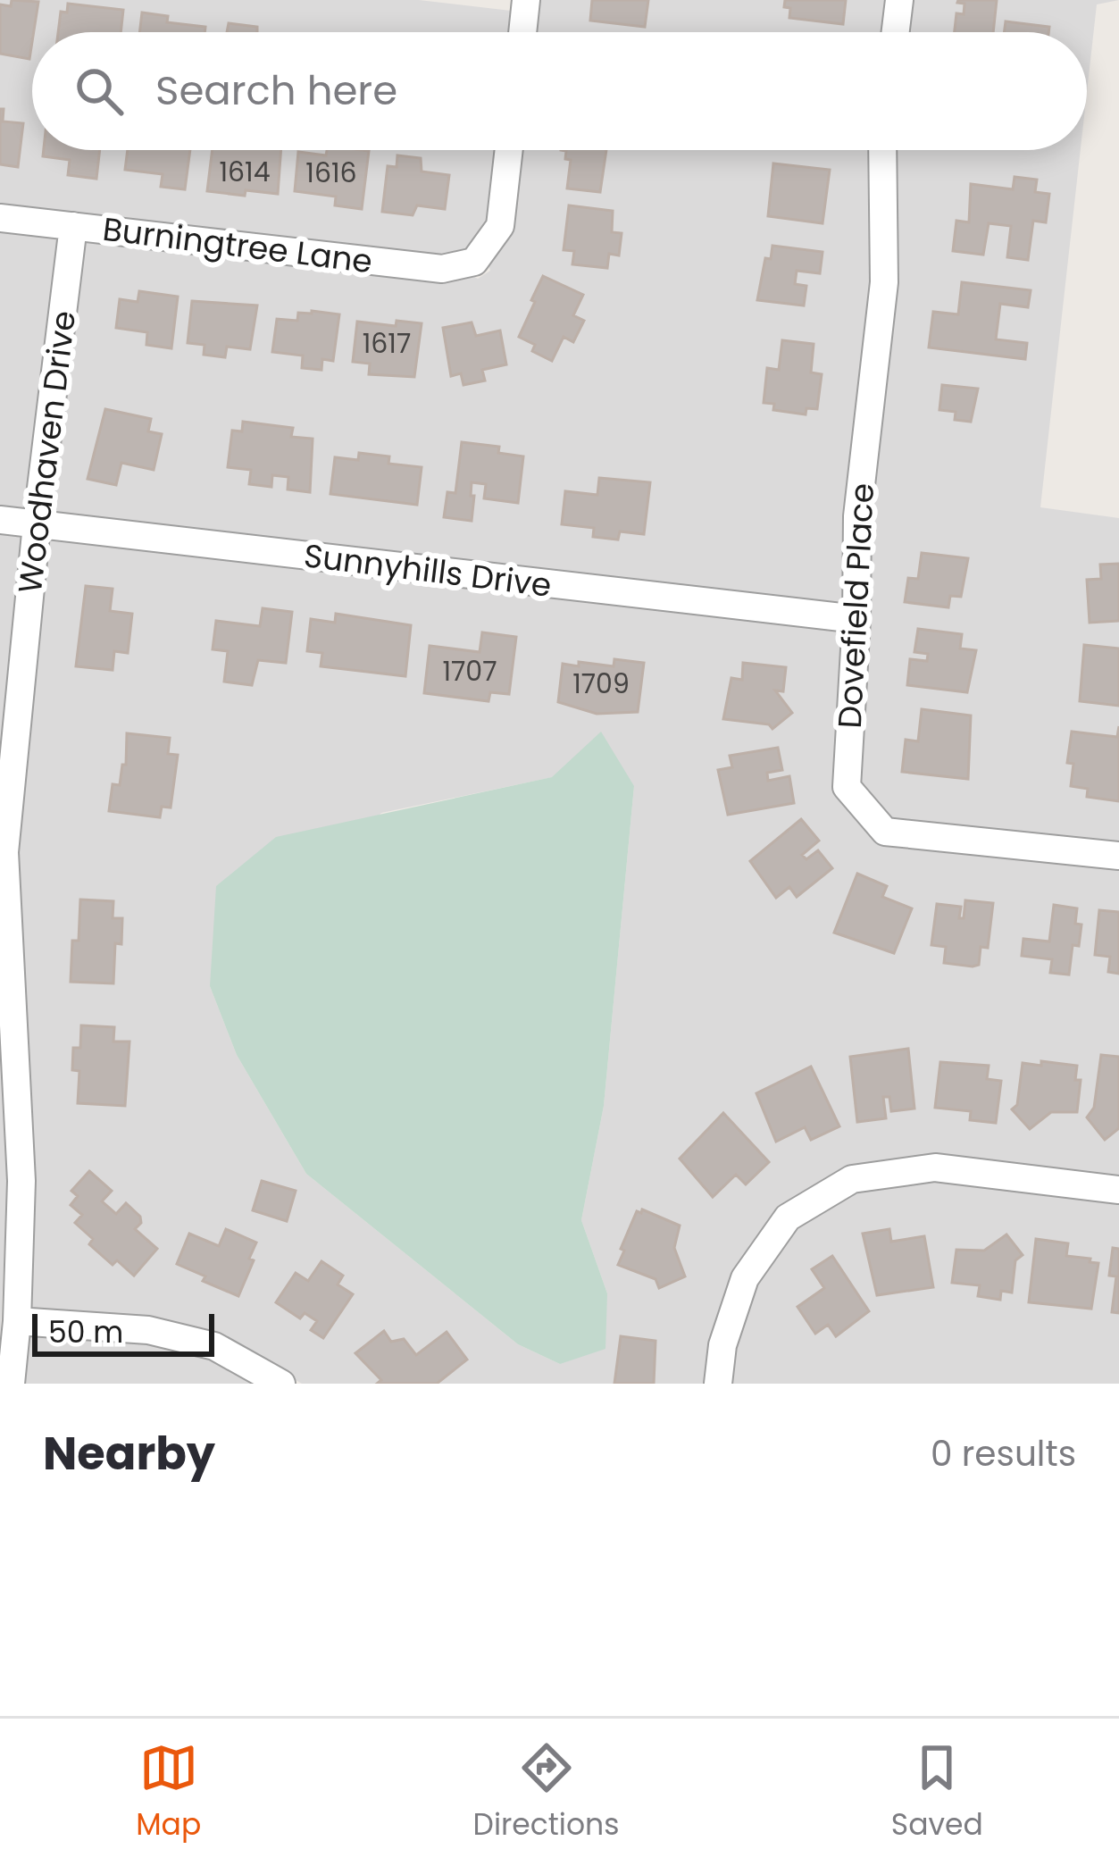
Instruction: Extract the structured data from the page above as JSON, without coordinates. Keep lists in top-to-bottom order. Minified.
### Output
{"streets":{"street":["Burningtree Lane","Woodhaven Drive","Sunnyhills Drive","Dovefield Place"]},"crossings":[["Burningtree Lane","Woodhaven Drive"],["Woodhaven Drive","Sunnyhills Drive"],["Sunnyhills Drive","Dovefield Place"]],"house_numbers":["1614","1616","1617","1707","1709"],"scale_bar":"50 m","page":{"search":"Search here","scale":"50 m","heading":["Nearby","0 results"],"nav":["Map","Directions","Saved"]}}
